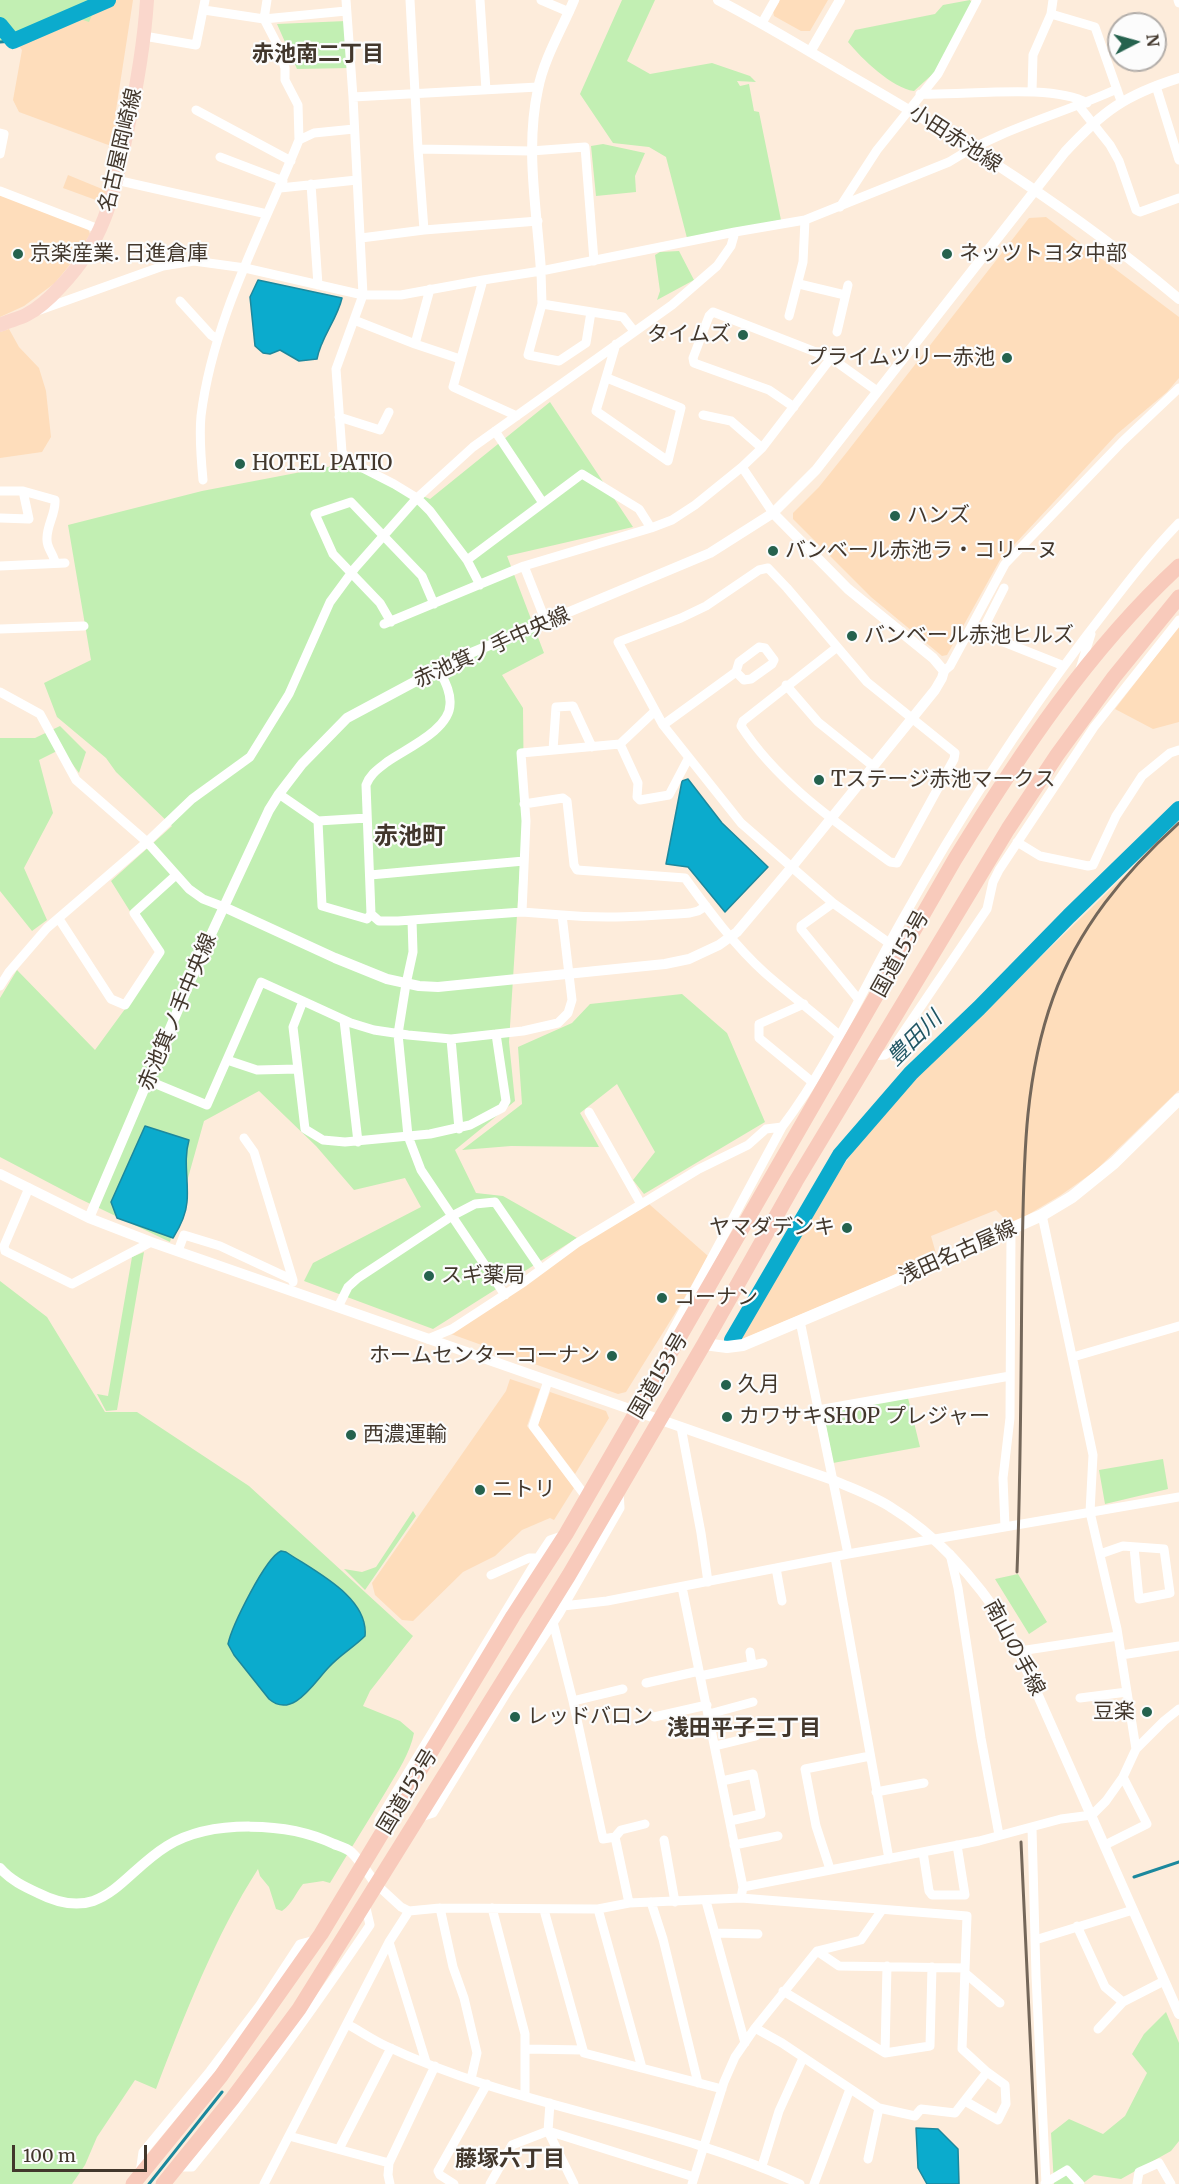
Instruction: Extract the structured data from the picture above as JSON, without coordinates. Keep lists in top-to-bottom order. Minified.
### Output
{"streets":{"highway":["国道153号"],"main road":["名古屋岡崎線","浅田名古屋線"],"street":["小田赤池線","赤池箕ノ手中央線","南山の手線"]},"crossings":[["小田赤池線","赤池箕ノ手中央線"],["赤池箕ノ手中央線","南山の手線"],["国道153号","浅田名古屋線"],["国道153号","南山の手線"]],"districts":["赤池南二丁目","赤池町","浅田平子三丁目","藤塚六丁目"],"water":["豊田川"],"places":["京楽産業. 日進倉庫","ネッツトヨタ中部","タイムズ","プライムツリー赤池","HOTEL PATIO","ハンズ","バンベール赤池ラ・コリーヌ","バンベール赤池ヒルズ","Tステージ赤池マークス","ヤマダデンキ","スギ薬局","コーナン","ホームセンターコーナン","久月","カワサキSHOP プレジャー","西濃運輸","ニトリ","豆楽","レッドバロン"],"scale_bar":"100 m","north":"right"}
